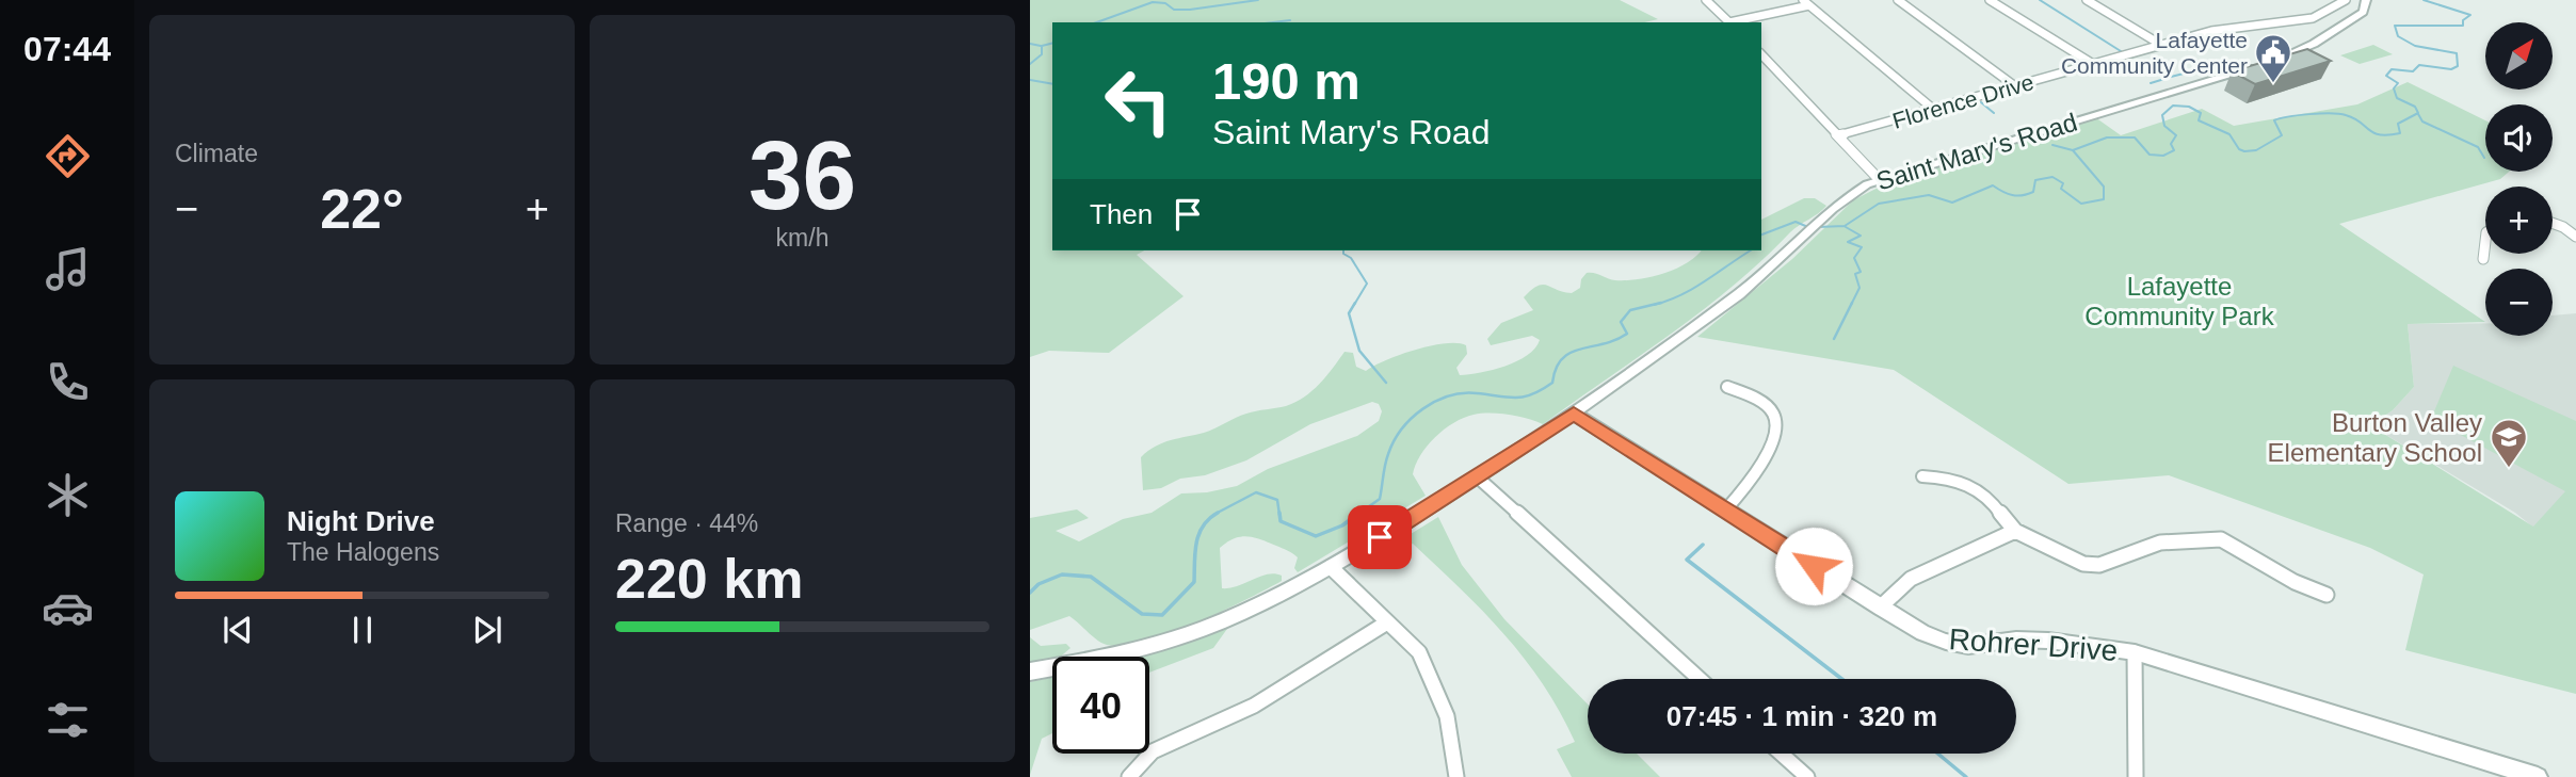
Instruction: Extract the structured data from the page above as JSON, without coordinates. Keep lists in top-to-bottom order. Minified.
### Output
{"streets":{"street":["Florence Drive","Saint Mary's Road","Rohrer Drive"]},"crossings":[["Saint Mary's Road","Rohrer Drive"]],"parks":["Lafayette Community Park"],"places":{"public building":["Lafayette Community Center"],"school or university":["Burton Valley Elementary School"]},"north":"top right","page":{"tabs":"07:44","tile":["Climate",["36","km/h"],["Range · 44%","220 km"]],"map_buttons":["+","−"],"turn":["190 m","Saint Mary's Road"],"heat":["−","22°","+"],"then":"Then","song":["Night Drive","The Halogens"],"limit":"40","trip":"07:45 · 1 min · 320 m"}}
